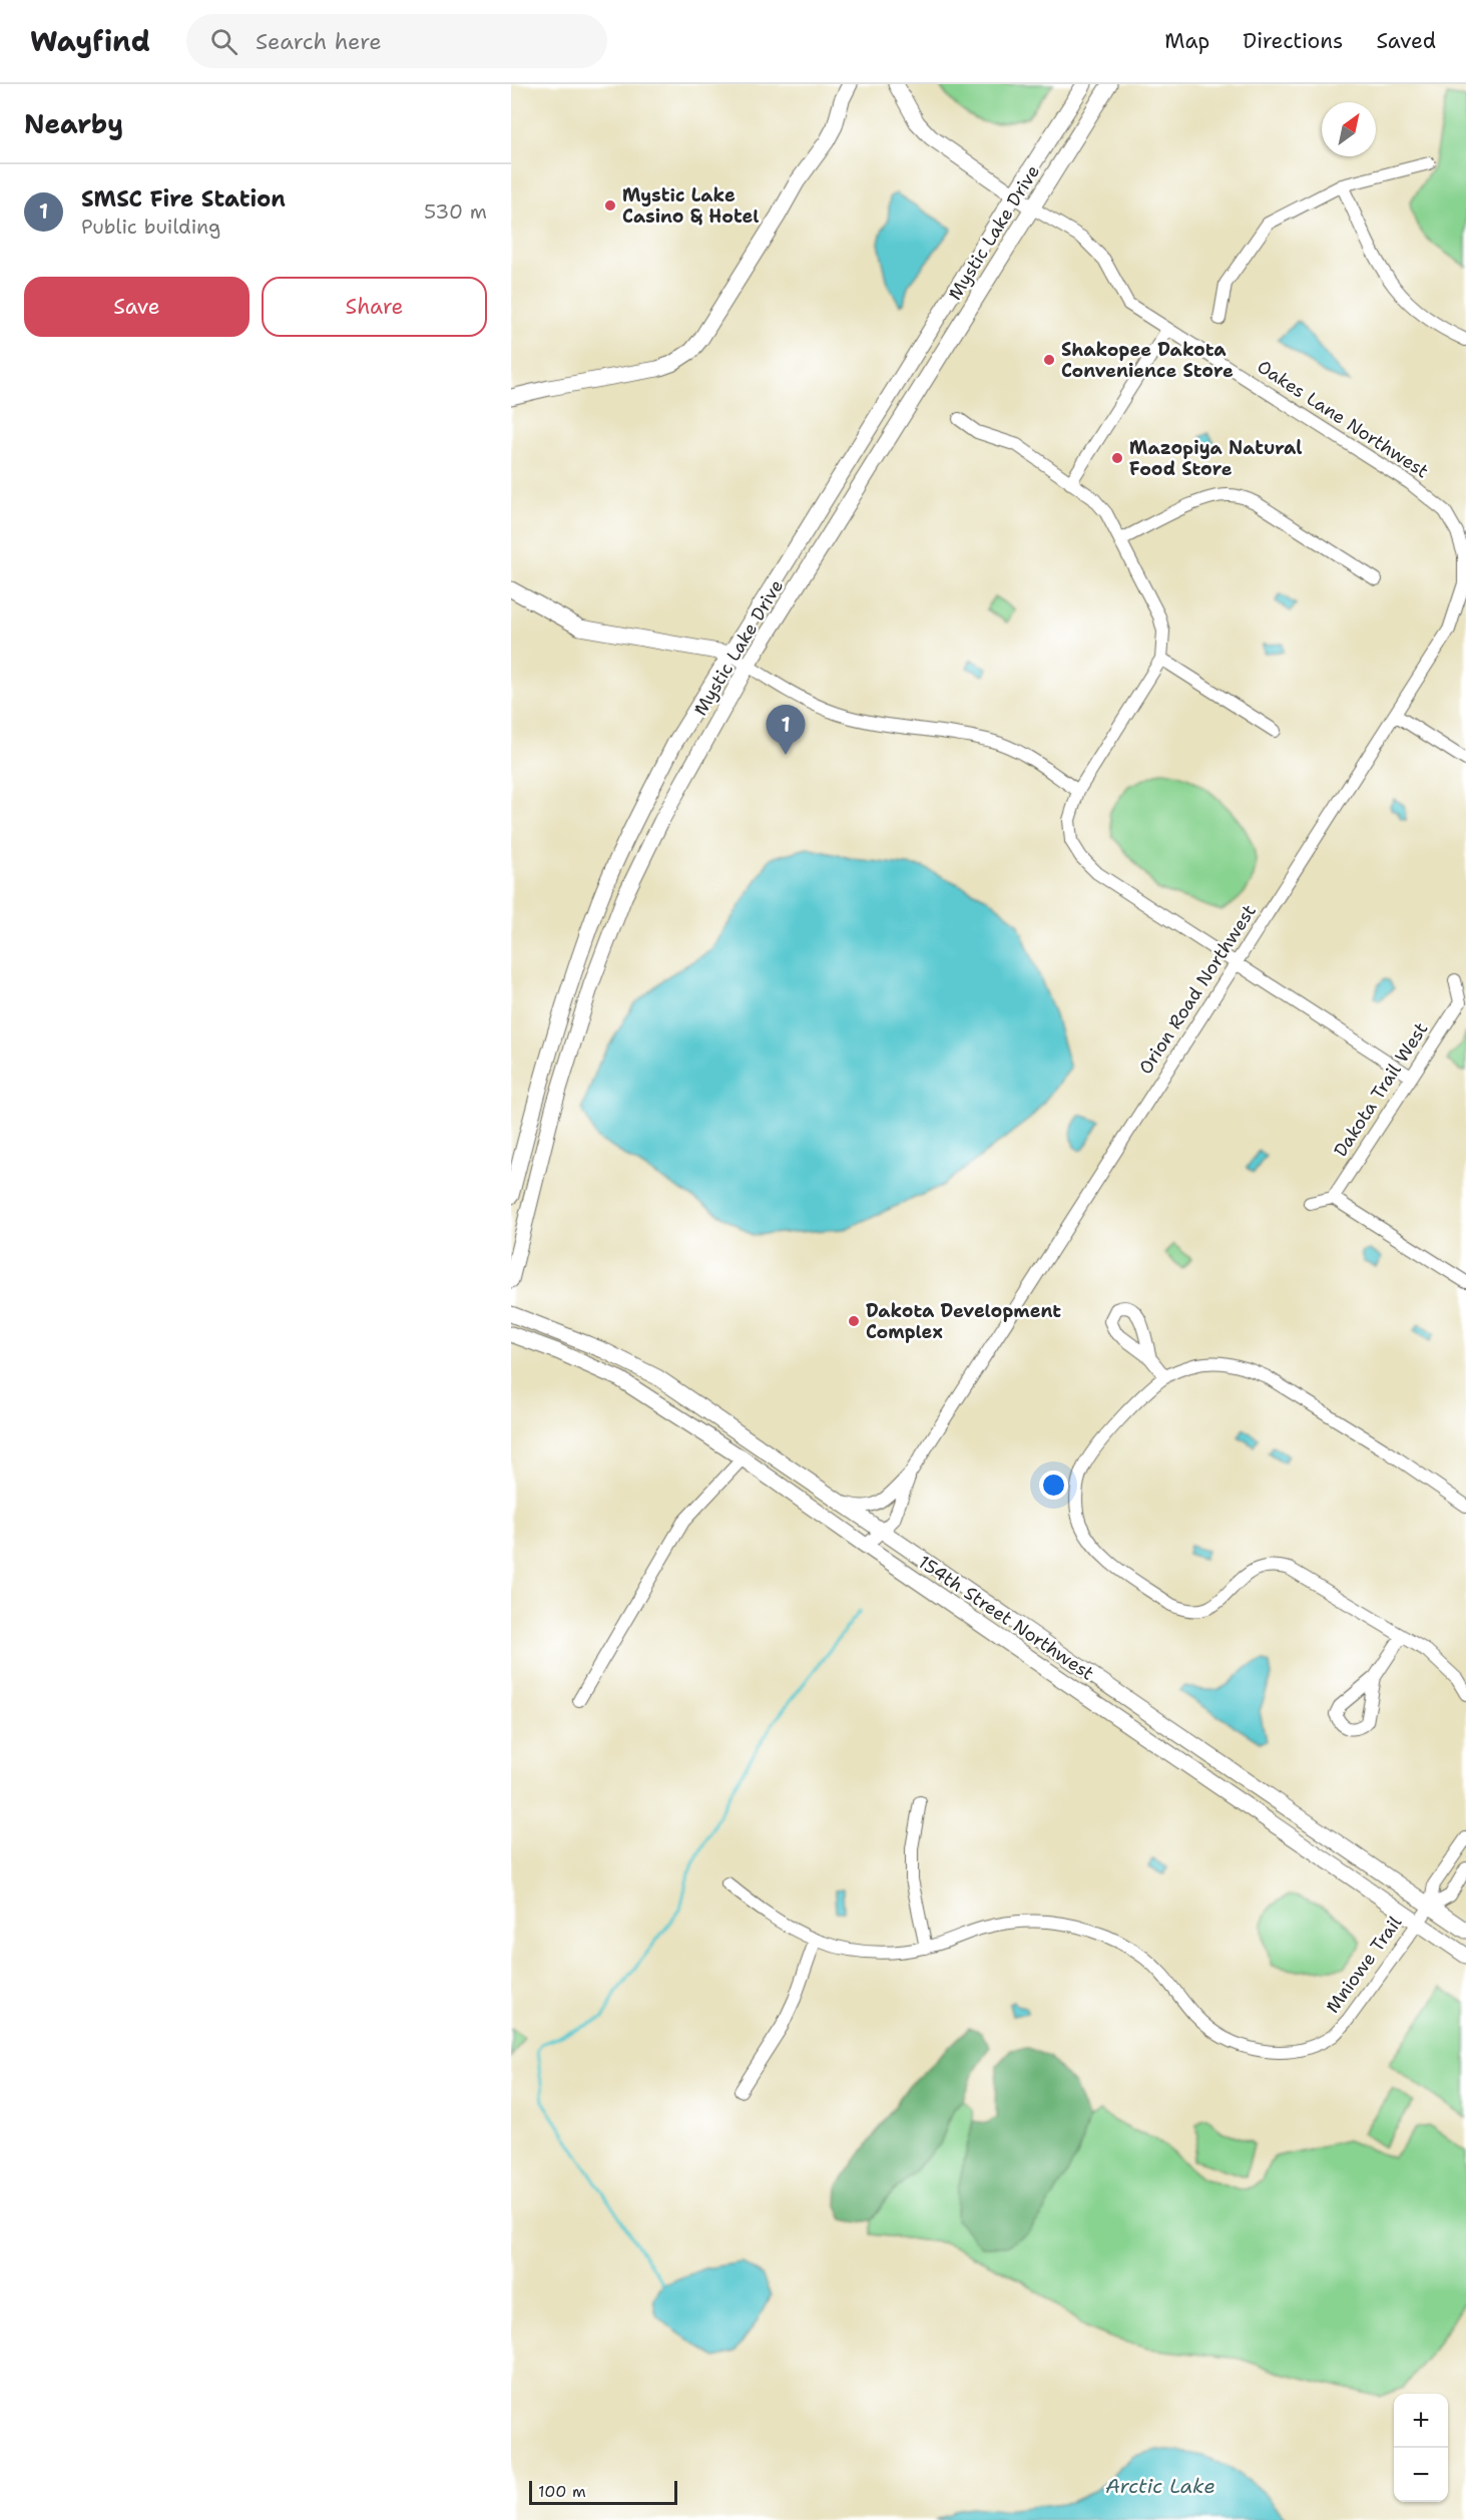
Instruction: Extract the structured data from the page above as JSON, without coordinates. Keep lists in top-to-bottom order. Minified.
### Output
{"streets":{"street":["Mystic Lake Drive","Oakes Lane Northwest","Orion Road Northwest","Dakota Trail West","154th Street Northwest","Mniowe Trail"]},"crossings":[["Mystic Lake Drive","Oakes Lane Northwest"],["Oakes Lane Northwest","Orion Road Northwest"],["Orion Road Northwest","154th Street Northwest"],["154th Street Northwest","Mniowe Trail"]],"water":["Arctic Lake"],"places":["Mystic Lake Casino & Hotel","Shakopee Dakota Convenience Store","Mazopiya Natural Food Store","Dakota Development Complex"],"scale_bar":"100 m","north":"top right","page":{"header":"Wayfind","search":"Search here","nav":["Map","Directions","Saved"],"heading":"Nearby","list":[{"mark":"1","name":"SMSC Fire Station","note":"Public building","value":"530 m"}],"buttons":["Save","Share"],"pins":"1","map_buttons":["+","−"],"scale":"100 m"}}
